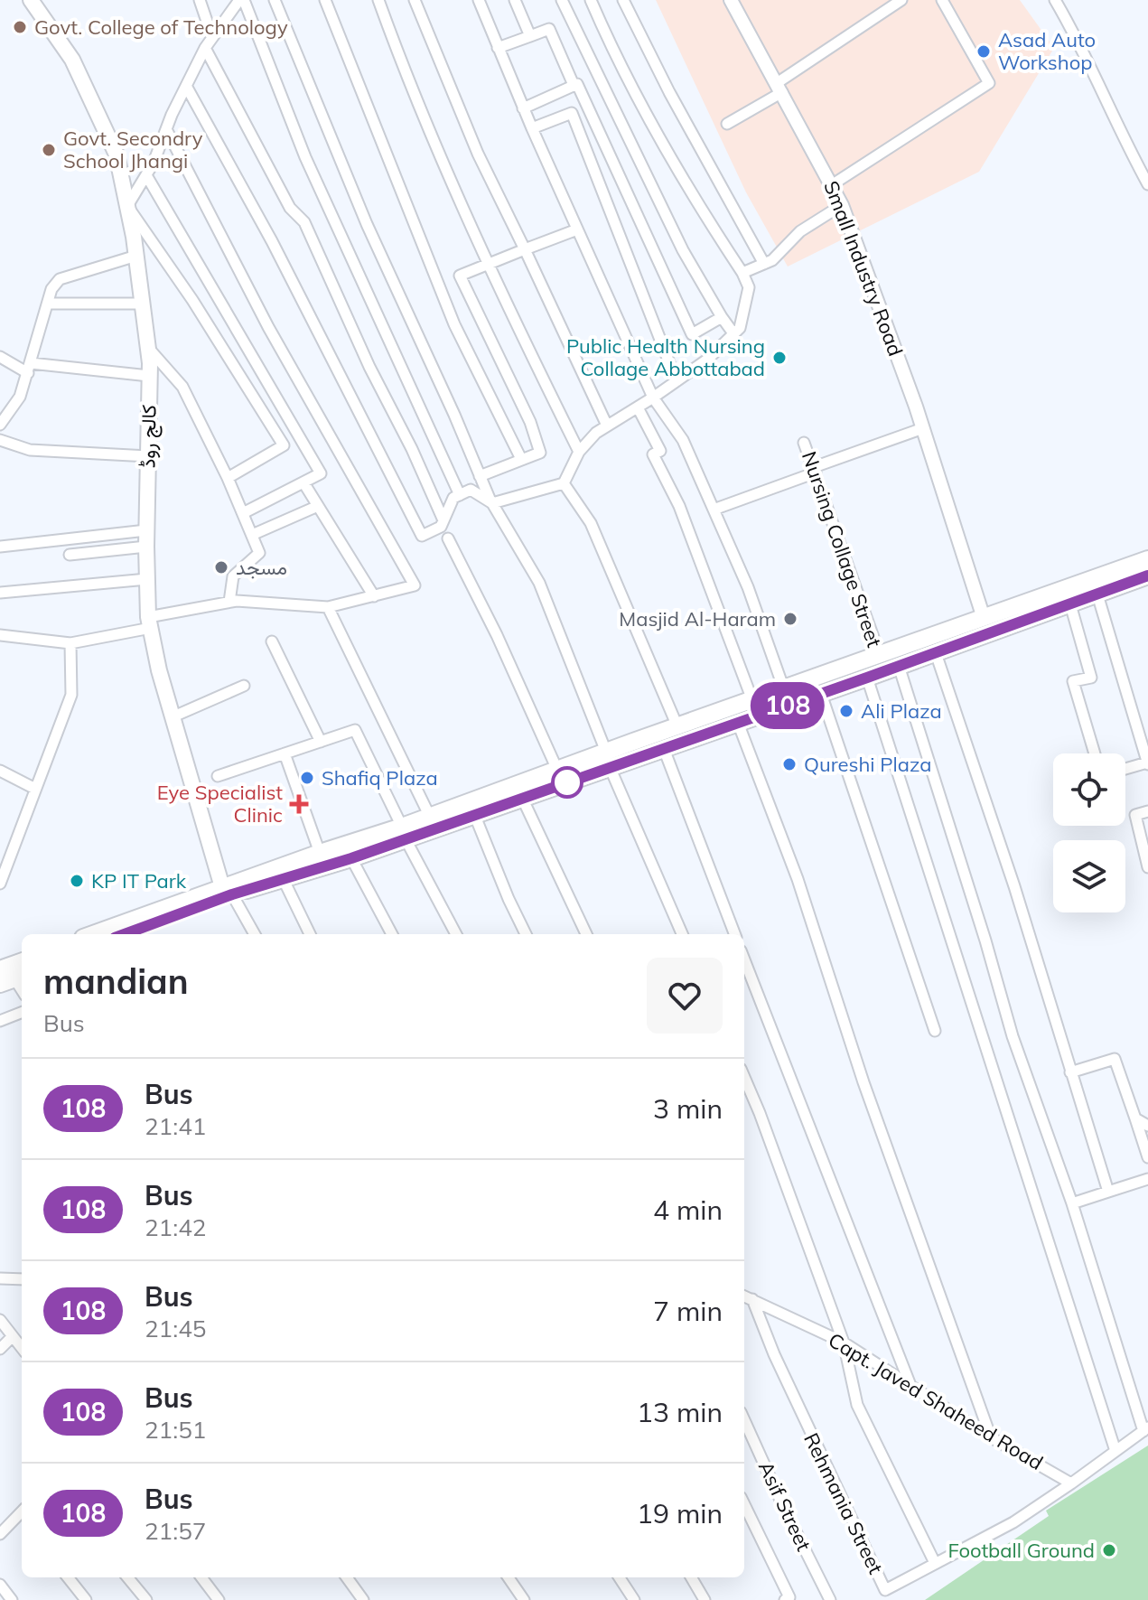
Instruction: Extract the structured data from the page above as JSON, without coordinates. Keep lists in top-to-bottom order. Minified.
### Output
{"streets":{"main road":["کالج روڈ"],"street":["Small Industry Road","Nursing Collage Street","Capt. Javed Shaheed Road","Rehmania Street","Asif Street"]},"crossings":[["Capt. Javed Shaheed Road","Rehmania Street"]],"places":{"other":["Govt. College of Technology","Asad Auto Workshop","Govt. Secondry School Jhangi","Public Health Nursing Collage Abbottabad","مسجد","Masjid Al-Haram","Ali Plaza","Qureshi Plaza","Shafiq Plaza","KP IT Park","Football Ground"],"health":["Eye Specialist Clinic"]},"lines":["bus line 108"],"page":{"on_map":"108","heading":["mandian","Bus"],"list":[{"mark":"108","name":"Bus","note":"21:41","value":"3 min"},{"mark":"108","name":"Bus","note":"21:42","value":"4 min"},{"mark":"108","name":"Bus","note":"21:45","value":"7 min"},{"mark":"108","name":"Bus","note":"21:51","value":"13 min"},{"mark":"108","name":"Bus","note":"21:57","value":"19 min"}]}}
